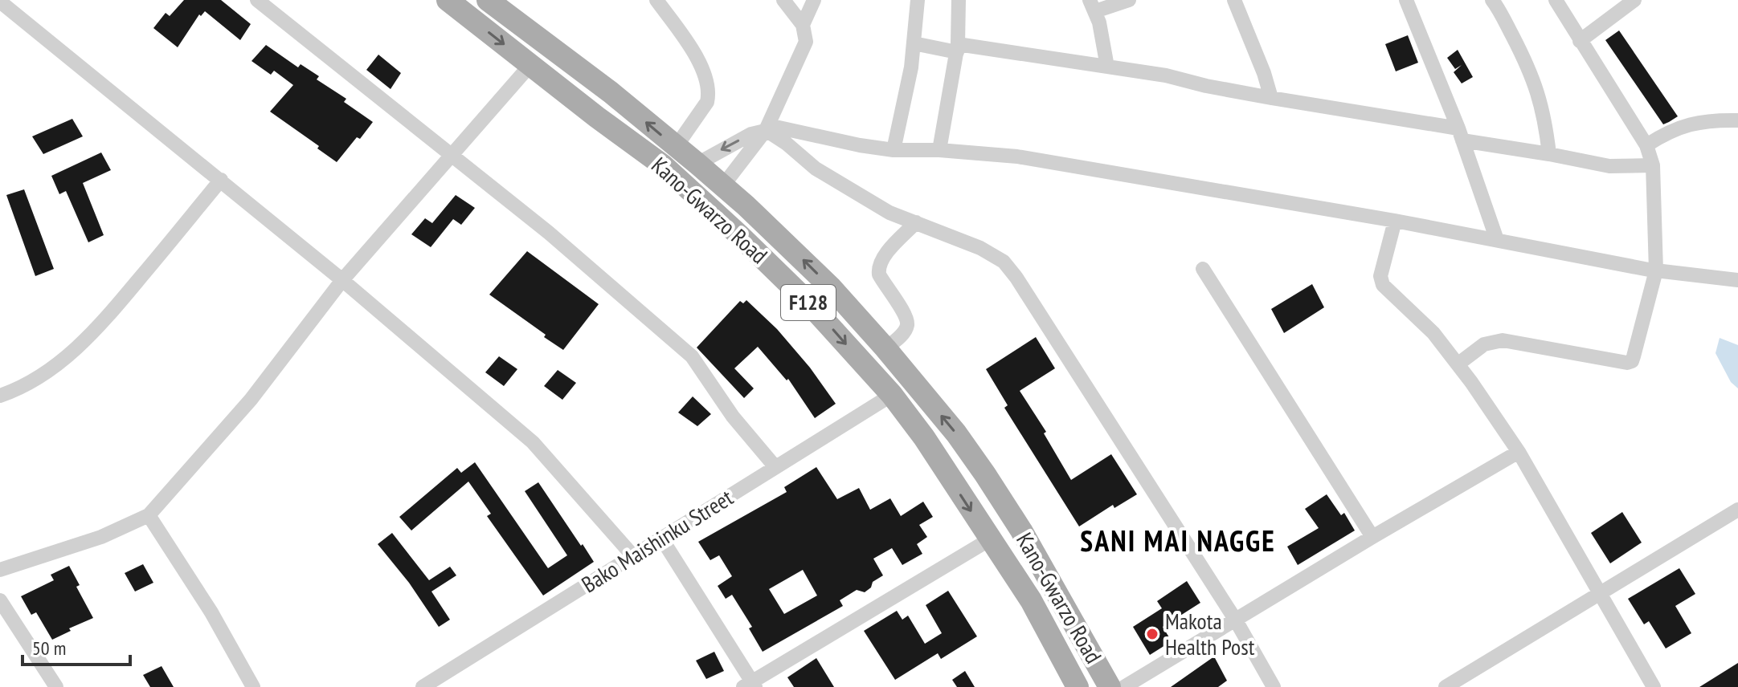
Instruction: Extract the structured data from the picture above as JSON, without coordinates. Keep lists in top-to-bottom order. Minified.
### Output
{"streets":{"main road":["Kano-Gwarzo Road","F128"],"street":["Bako Maishinku Street"]},"crossings":[["Kano-Gwarzo Road","Bako Maishinku Street"]],"districts":["SANI MAI NAGGE"],"places":["Makota Health Post"],"scale_bar":"50 m"}
